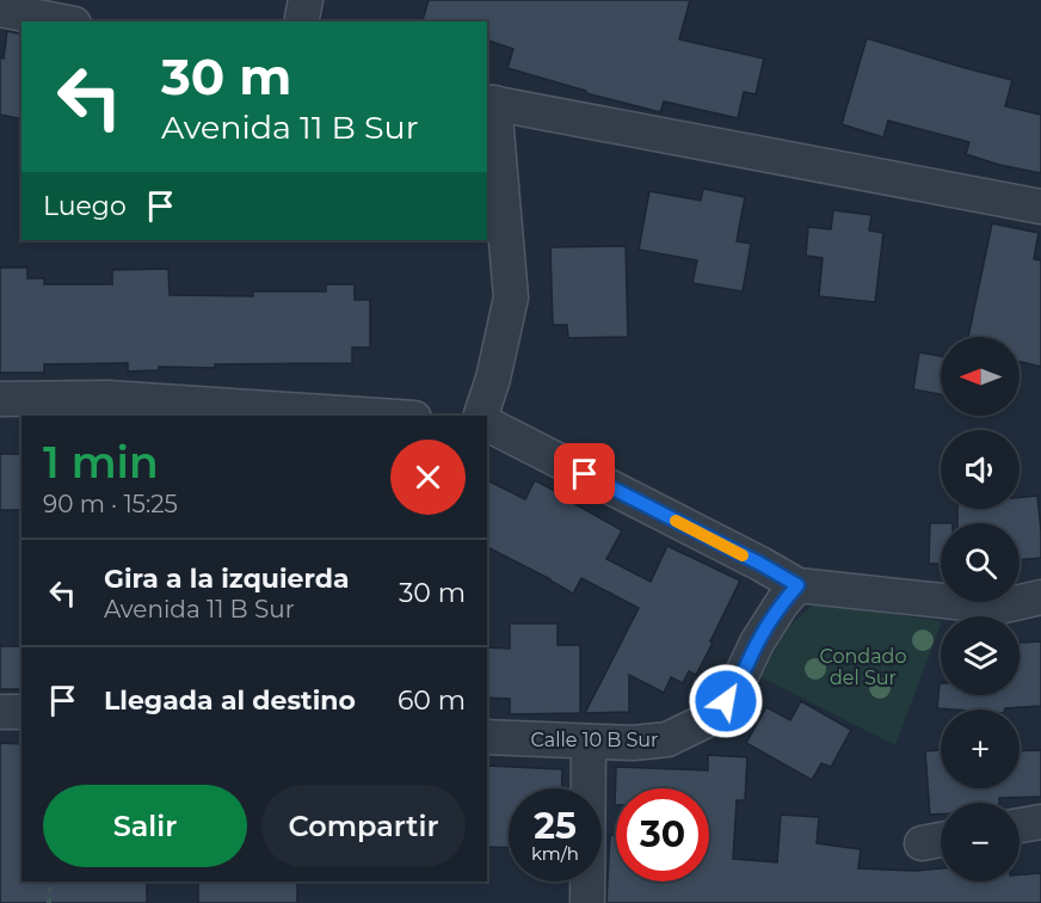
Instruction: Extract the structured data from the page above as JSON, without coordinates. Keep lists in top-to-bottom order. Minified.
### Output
{"streets":{"street":["Calle 10 B Sur"]},"parks":["Condado del Sur"],"north":"left","page":{"turn":["30 m","Avenida 11 B Sur"],"then":"Luego","map_buttons":["+","−"],"heading":["1 min","90 m · 15:25"],"list":[{"name":"Gira a la izquierda","note":"Avenida 11 B Sur","value":"30 m"},{"name":"Llegada al destino","value":"60 m"}],"buttons":["Salir","Compartir"],"speed":"25 km/h","limit":"30"}}
